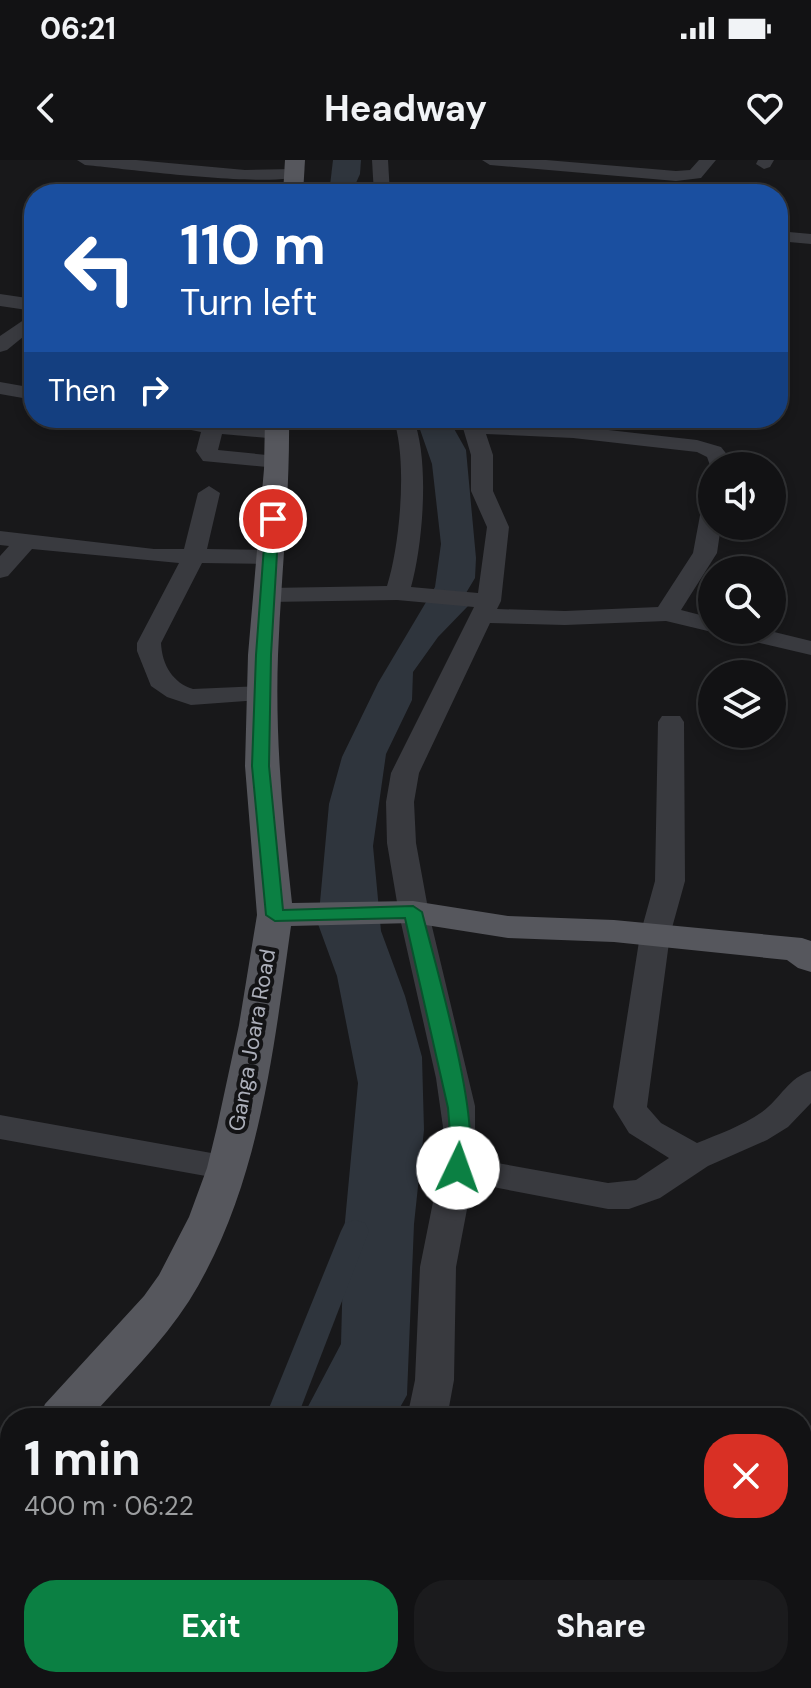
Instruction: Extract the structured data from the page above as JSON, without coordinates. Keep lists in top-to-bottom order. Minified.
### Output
{"streets":{"main road":["Ganga Joara Road"]},"page":{"status":"06:21","header":"Headway","turn":["110 m","Turn left"],"then":"Then","heading":["1 min","400 m · 06:22"],"buttons":["Exit","Share"]}}
